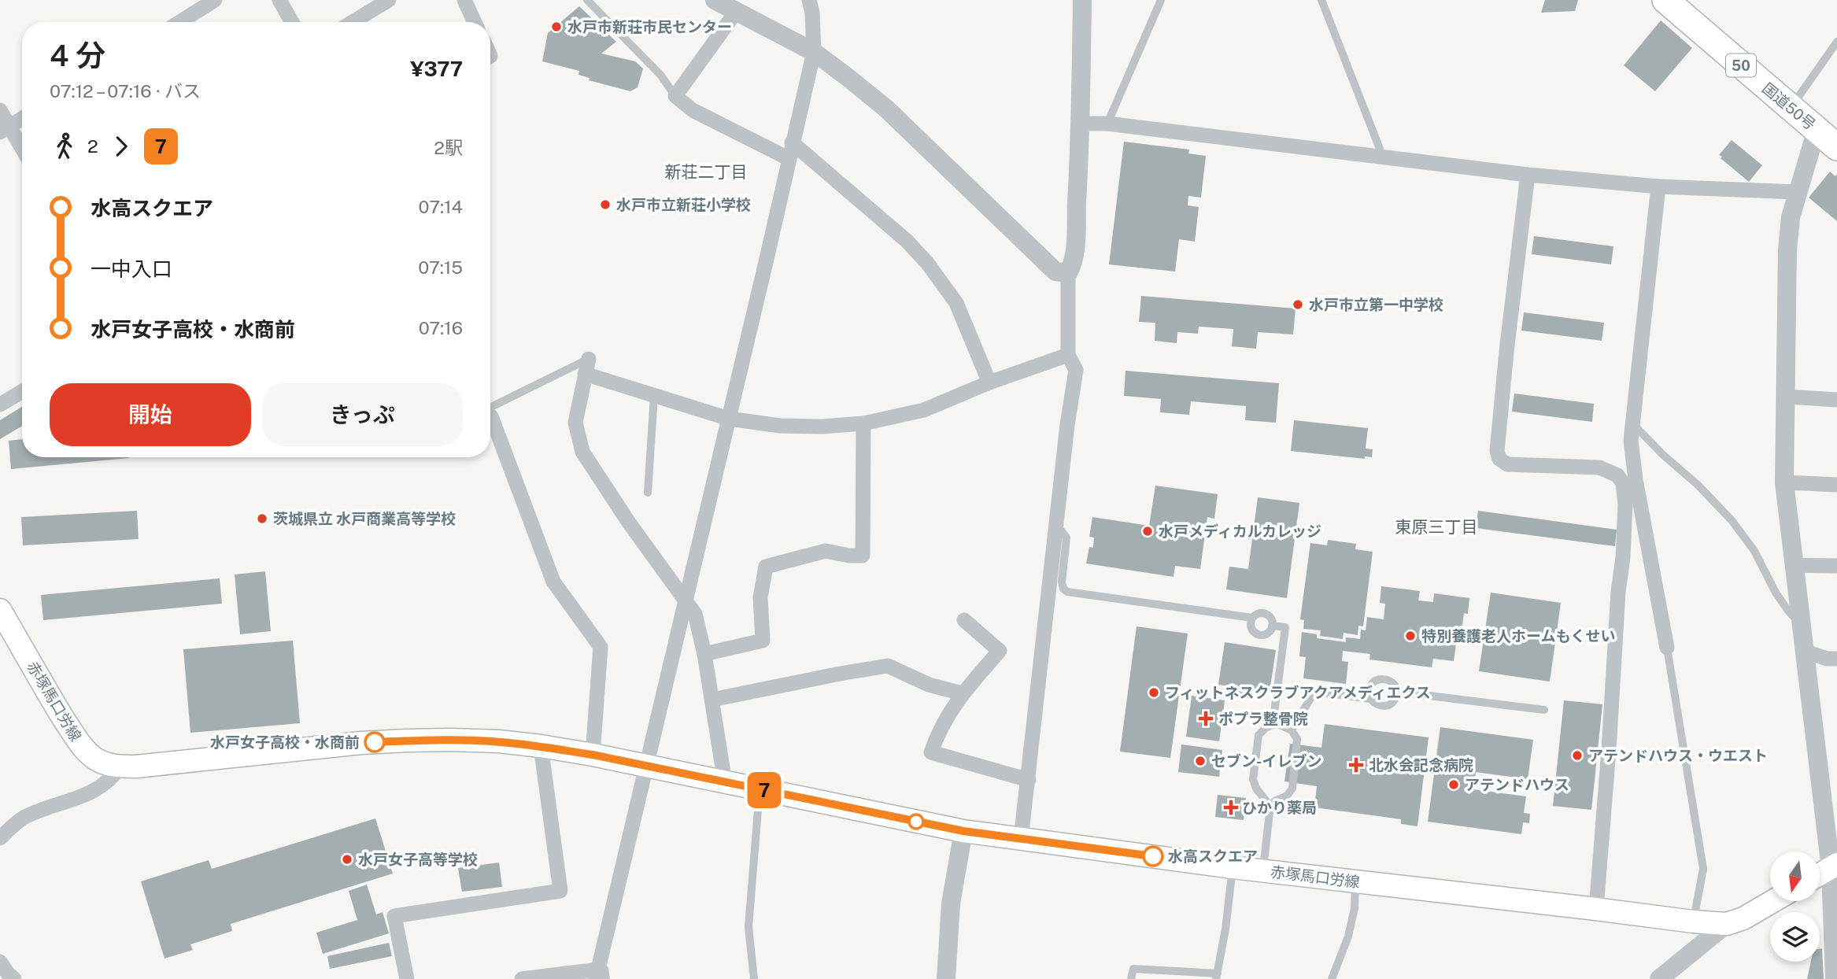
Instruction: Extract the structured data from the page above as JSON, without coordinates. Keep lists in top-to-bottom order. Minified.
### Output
{"streets":{"highway":["50","国道50号"],"main road":["赤塚馬口労線"]},"districts":["新荘二丁目","東原三丁目"],"places":{"other":["水戸市新荘市民センター","水戸市立新荘小学校","水戸市立第一中学校","茨城県立 水戸商業高等学校","水戸メディカルカレッジ","特別養護老人ホームもくせい","フィットネスクラブアクアメディエクス","水戸女子高校・水商前","アテンドハウス・ウエスト","セブン-イレブン","アテンドハウス","水高スクエア","水戸女子高等学校"],"health":["ポプラ整骨院","北水会記念病院","ひかり薬局"]},"lines":["bus line 7"],"north":"bottom","page":{"on_map":"7","heading":["4 分","07:12 – 07:16 · バス","¥377"],"legs":["2","7","2駅"],"list":[{"name":"水高スクエア","value":"07:14"},{"name":"一中入口","value":"07:15"},{"name":"水戸女子高校・水商前","value":"07:16"}],"buttons":["開始","きっぷ"]}}
